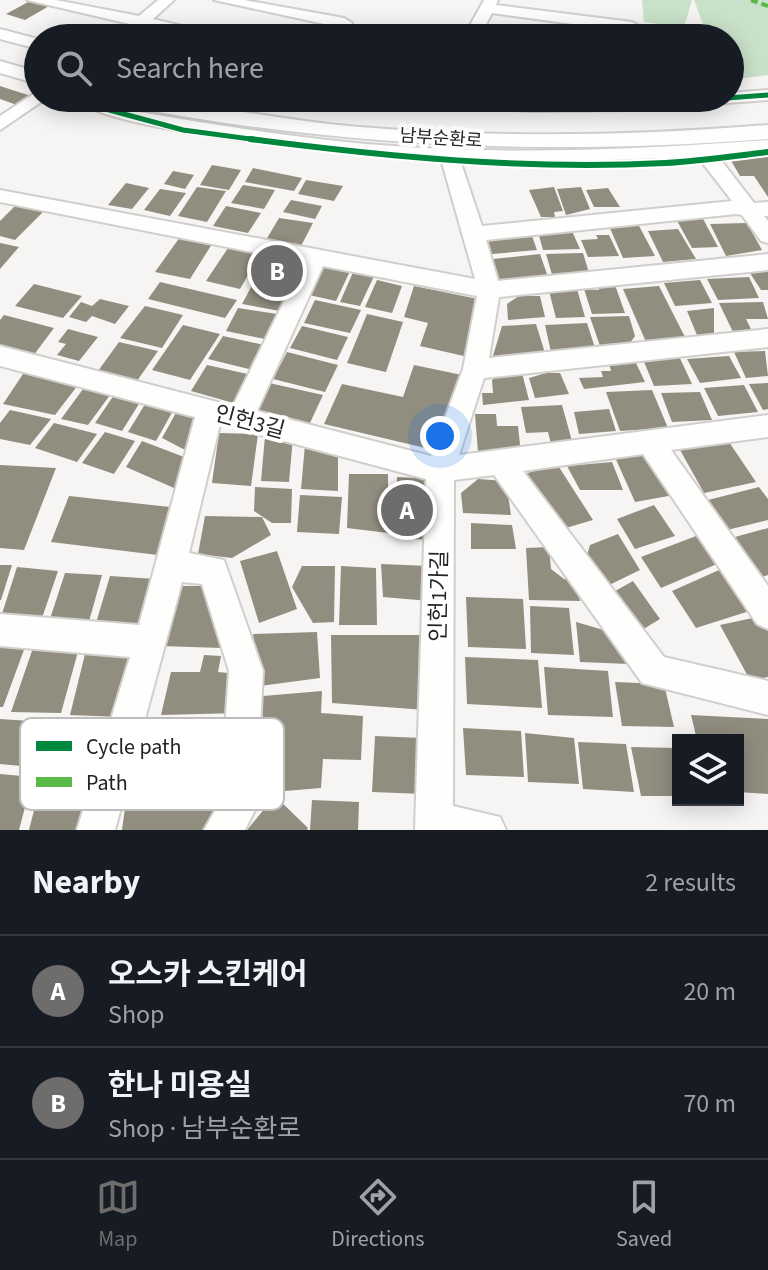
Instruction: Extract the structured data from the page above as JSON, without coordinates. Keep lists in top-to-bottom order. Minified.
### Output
{"streets":{"main road":["남부순환로"],"street":["인헌3길","인헌1가길"]},"crossings":[["남부순환로","인헌1가길"],["인헌3길","인헌1가길"]],"legend":["Cycle path","Path"],"page":{"search":"Search here","pins":["B","A"],"heading":["Nearby","2 results"],"list":[{"mark":"A","name":"오스카 스킨케어","note":"Shop","value":"20 m"},{"mark":"B","name":"한나 미용실","note":"Shop · 남부순환로","value":"70 m"}],"nav":["Map","Directions","Saved"]}}
